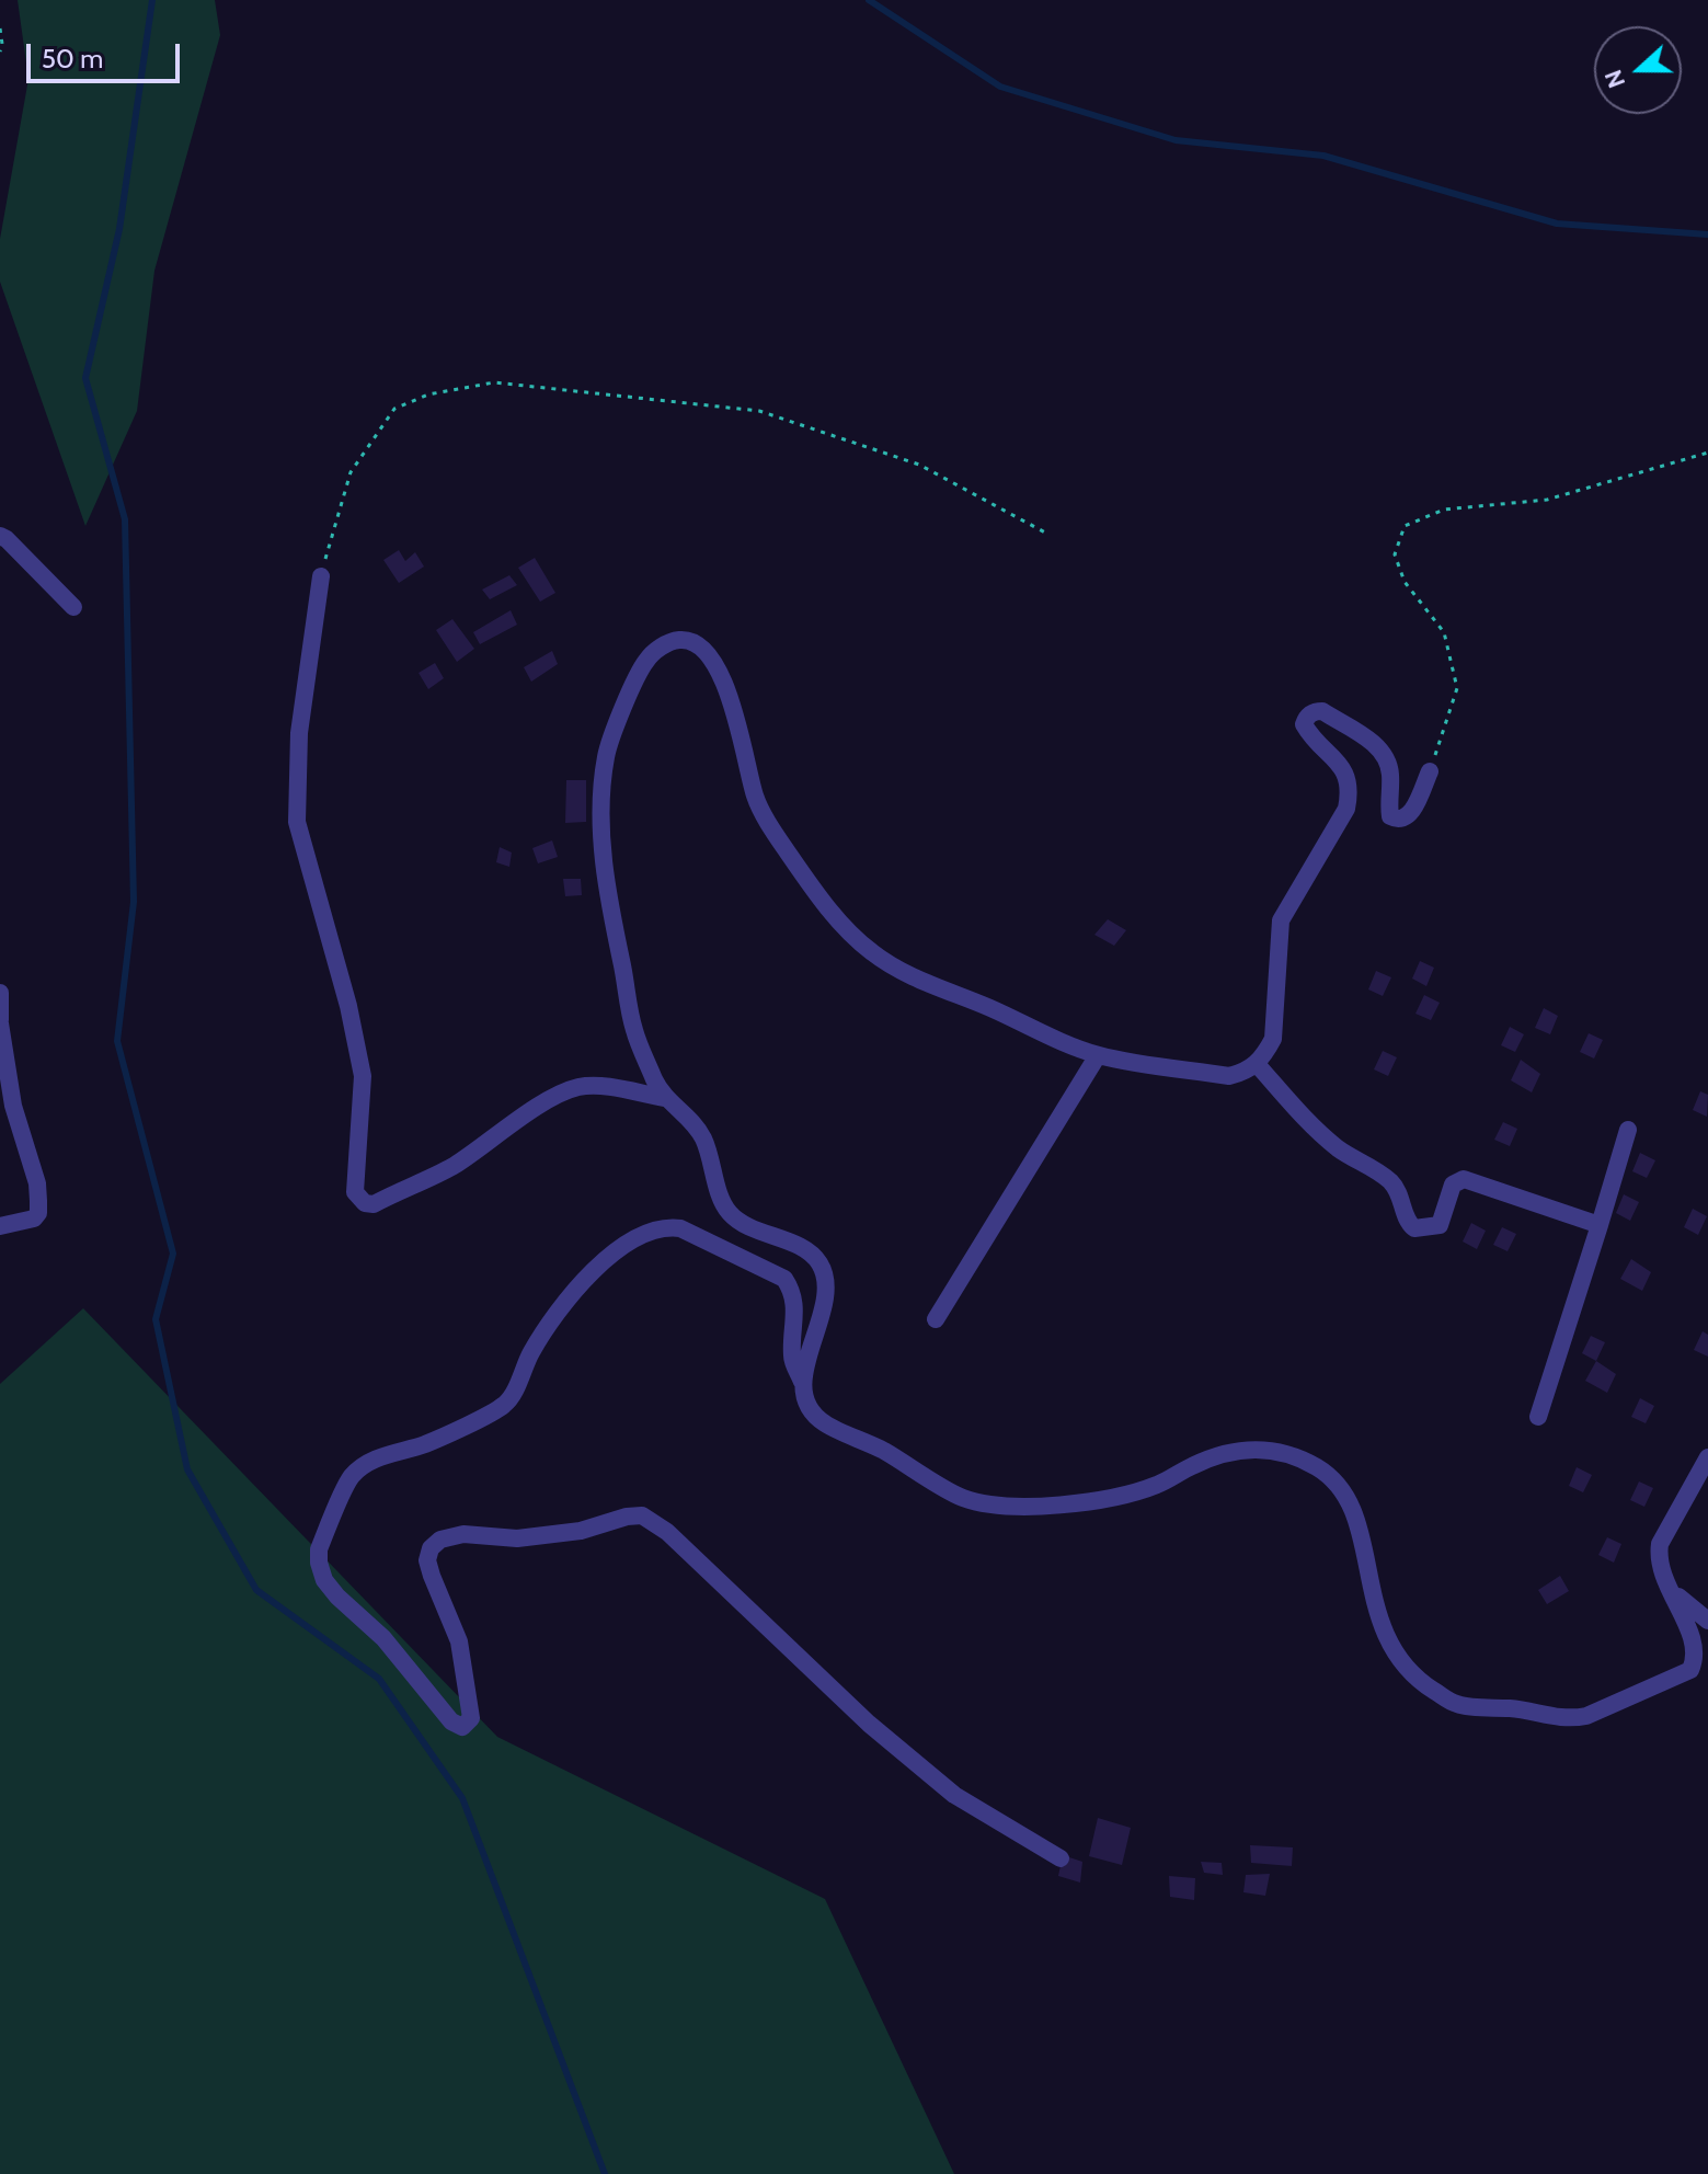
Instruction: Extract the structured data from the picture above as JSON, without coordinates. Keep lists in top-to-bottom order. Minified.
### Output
{"scale_bar":"50 m","north":"left"}
